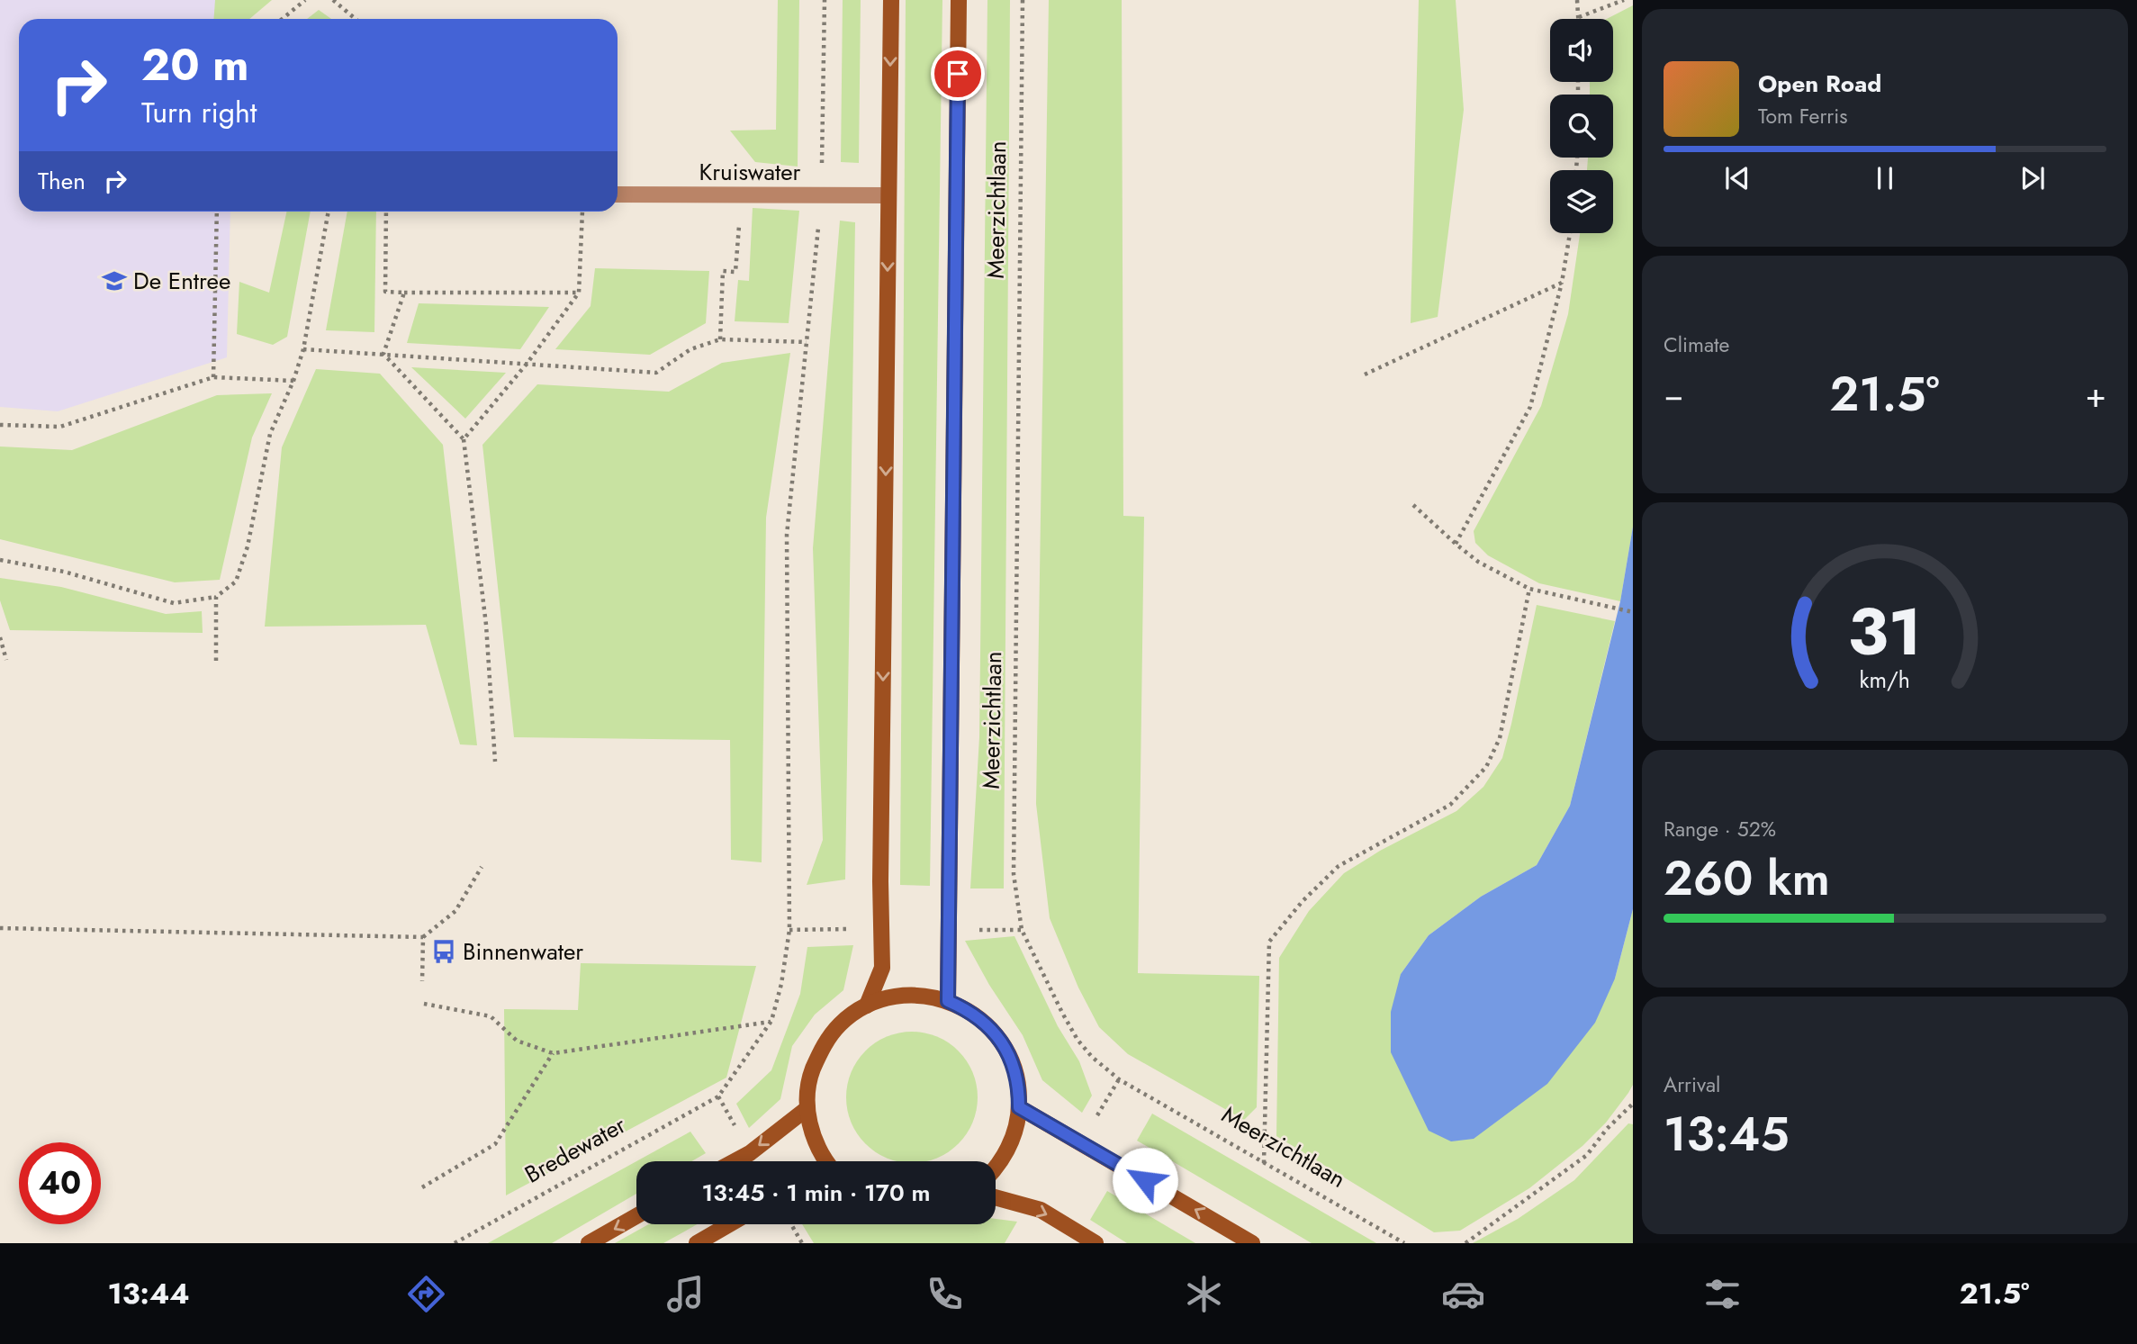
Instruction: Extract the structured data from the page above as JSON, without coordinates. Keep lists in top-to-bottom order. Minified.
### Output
{"streets":{"street":["Kruiswater","Meerzichtlaan"],"path":["Bredewater"]},"places":{"school or university":["De Entree"],"bus stop":["Binnenwater"]},"page":{"turn":["20 m","Turn right"],"song":["Open Road","Tom Ferris"],"then":"Then","tile":["Climate",["Range · 52%","260 km"],["Arrival","13:45"]],"heat":["−","21.5°","+"],"limit":"40","trip":"13:45 · 1 min · 170 m","tabs":["13:44","21.5°"],"gauge":["31","km/h"]}}
